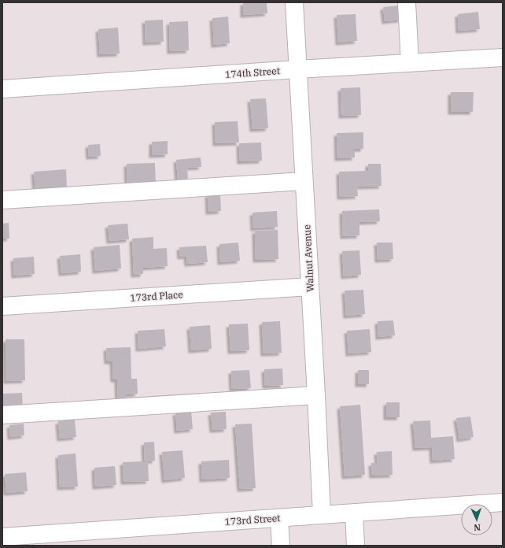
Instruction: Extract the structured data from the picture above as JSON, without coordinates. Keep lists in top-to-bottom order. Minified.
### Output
{"streets":{"street":["174th Street","Walnut Avenue","173rd Place","173rd Street"]},"crossings":[["174th Street","Walnut Avenue"],["Walnut Avenue","173rd Place"],["Walnut Avenue","173rd Street"]],"north":"bottom"}
